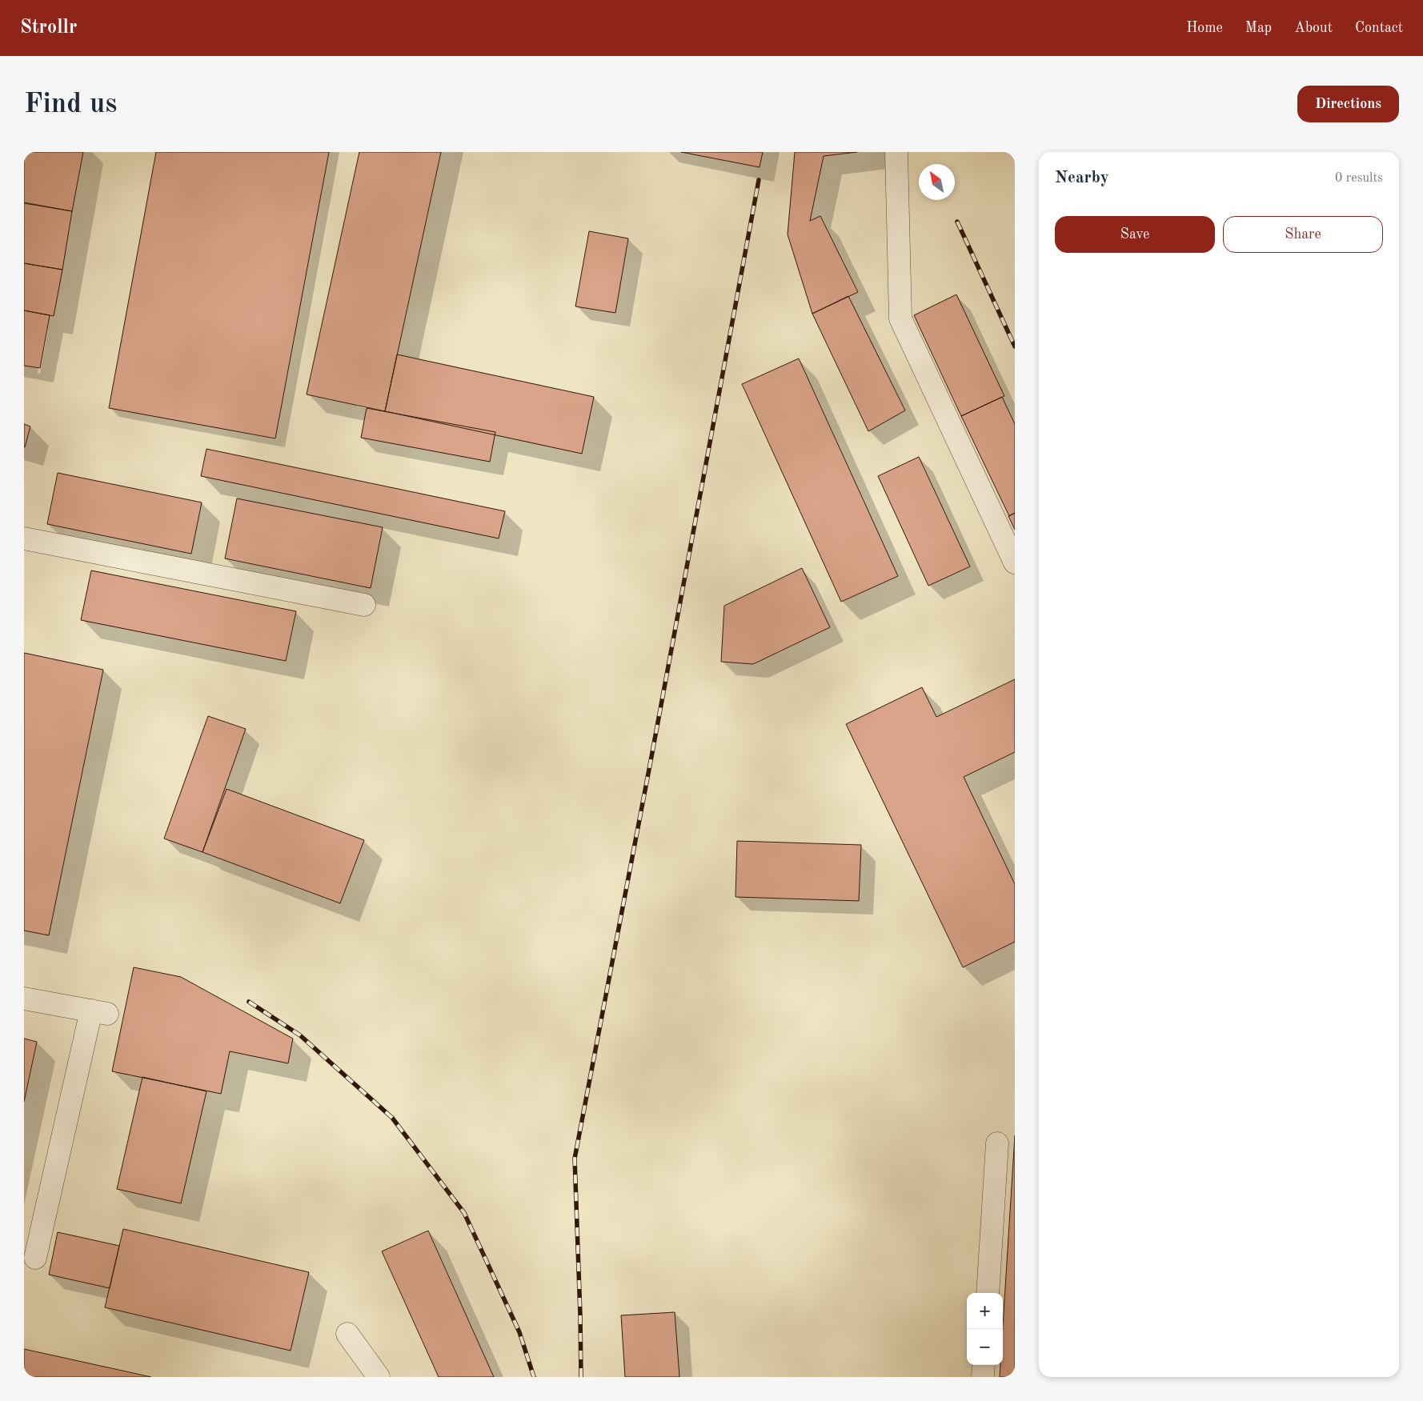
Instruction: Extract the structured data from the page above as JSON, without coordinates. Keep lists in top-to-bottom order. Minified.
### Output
{"north":"top left","page":{"header":"Strollr","nav":["Home","Map","About","Contact"],"buttons":["Directions",["Save","Share"]],"title":"Find us","heading":["Nearby","0 results"],"map_buttons":["+","−"]}}
